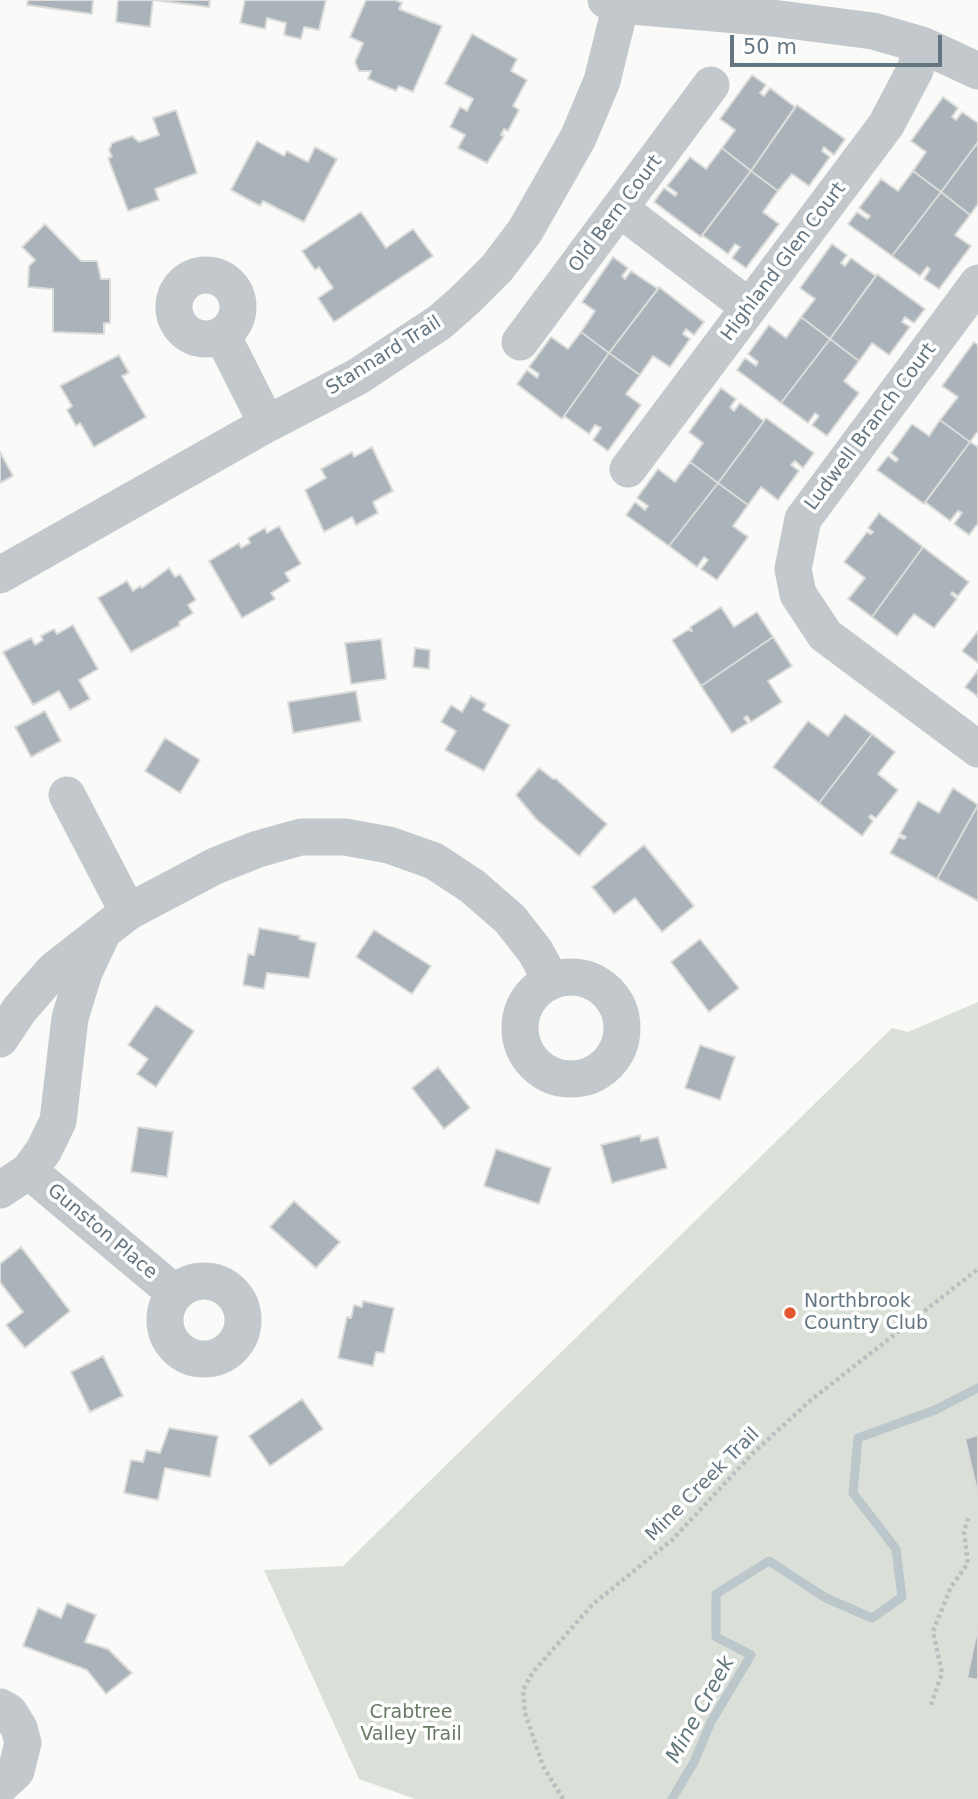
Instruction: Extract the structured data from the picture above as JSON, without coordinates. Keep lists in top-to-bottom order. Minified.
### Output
{"streets":{"street":["Old Bern Court","Highland Glen Court","Stannard Trail","Ludwell Branch Court","Gunston Place"],"path":["Mine Creek Trail"]},"water":["Mine Creek"],"parks":["Crabtree Valley Trail"],"places":["Northbrook Country Club"],"scale_bar":"50 m"}
